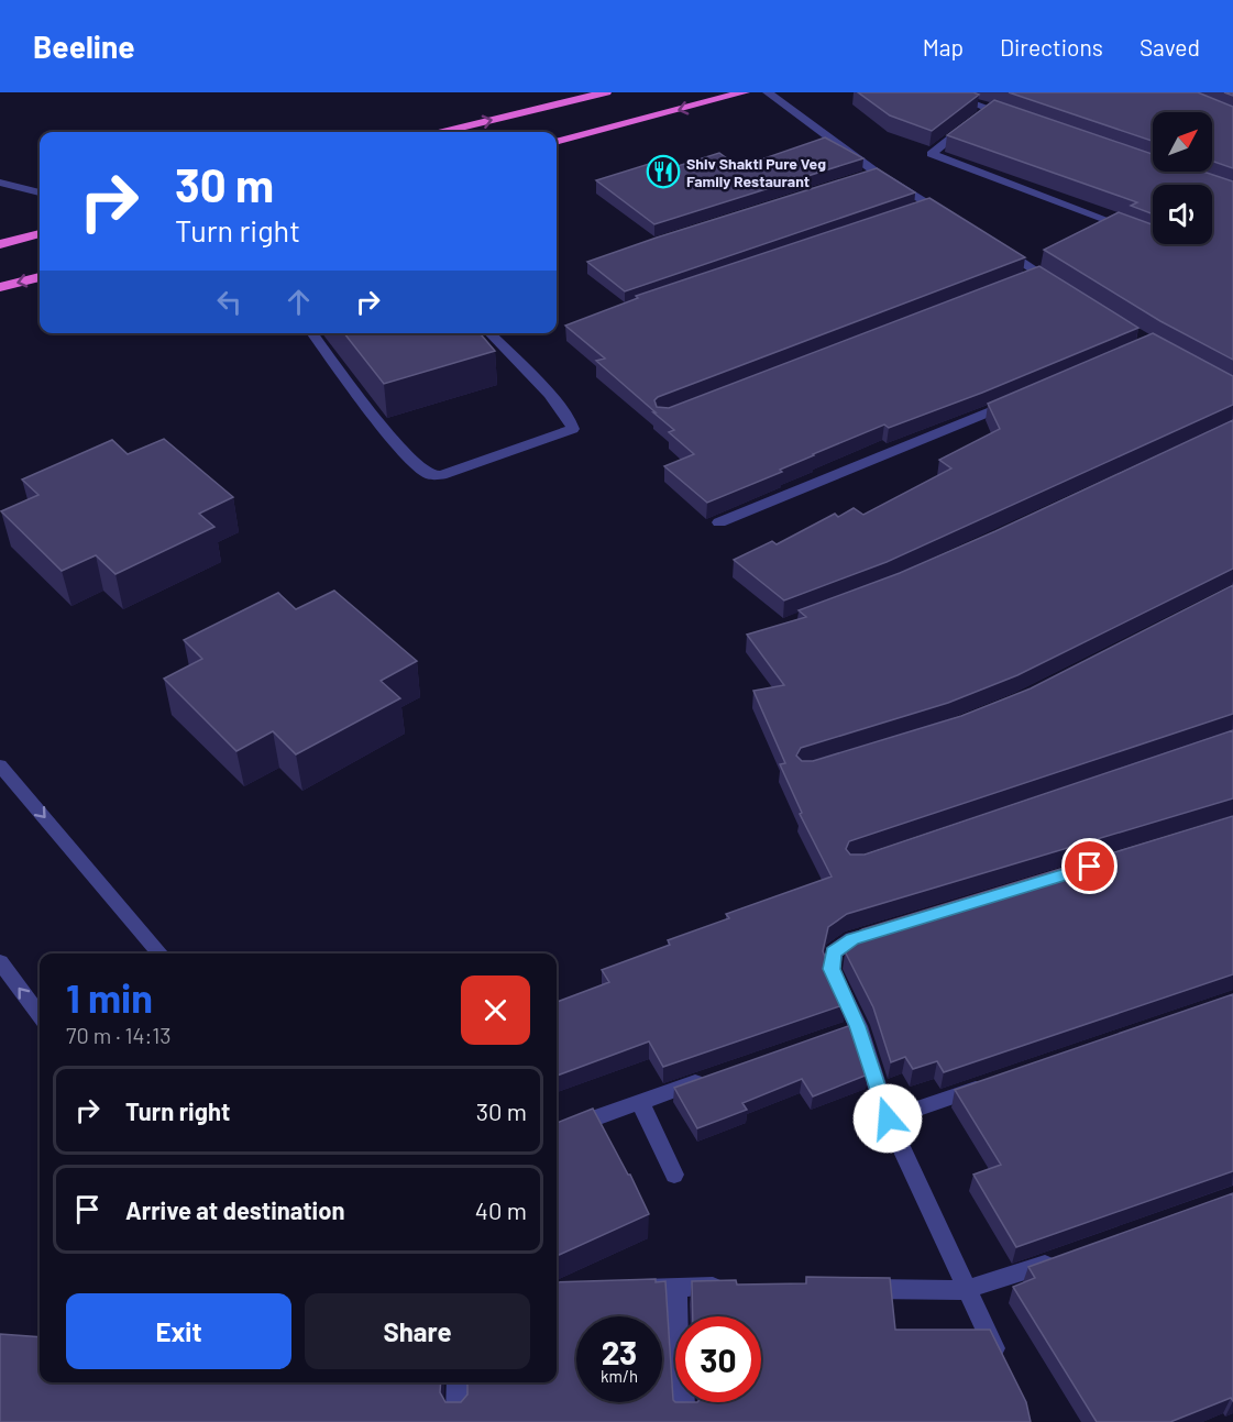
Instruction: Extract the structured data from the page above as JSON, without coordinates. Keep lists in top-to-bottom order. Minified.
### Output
{"places":{"restaurant":["Shiv Shakti Pure Veg Family Restaurant"]},"north":"top right","page":{"header":"Beeline","nav":["Map","Directions","Saved"],"turn":["30 m","Turn right"],"heading":["1 min","70 m · 14:13"],"list":[{"name":"Turn right","value":"30 m"},{"name":"Arrive at destination","value":"40 m"}],"buttons":["Exit","Share"],"speed":"23 km/h","limit":"30"}}
